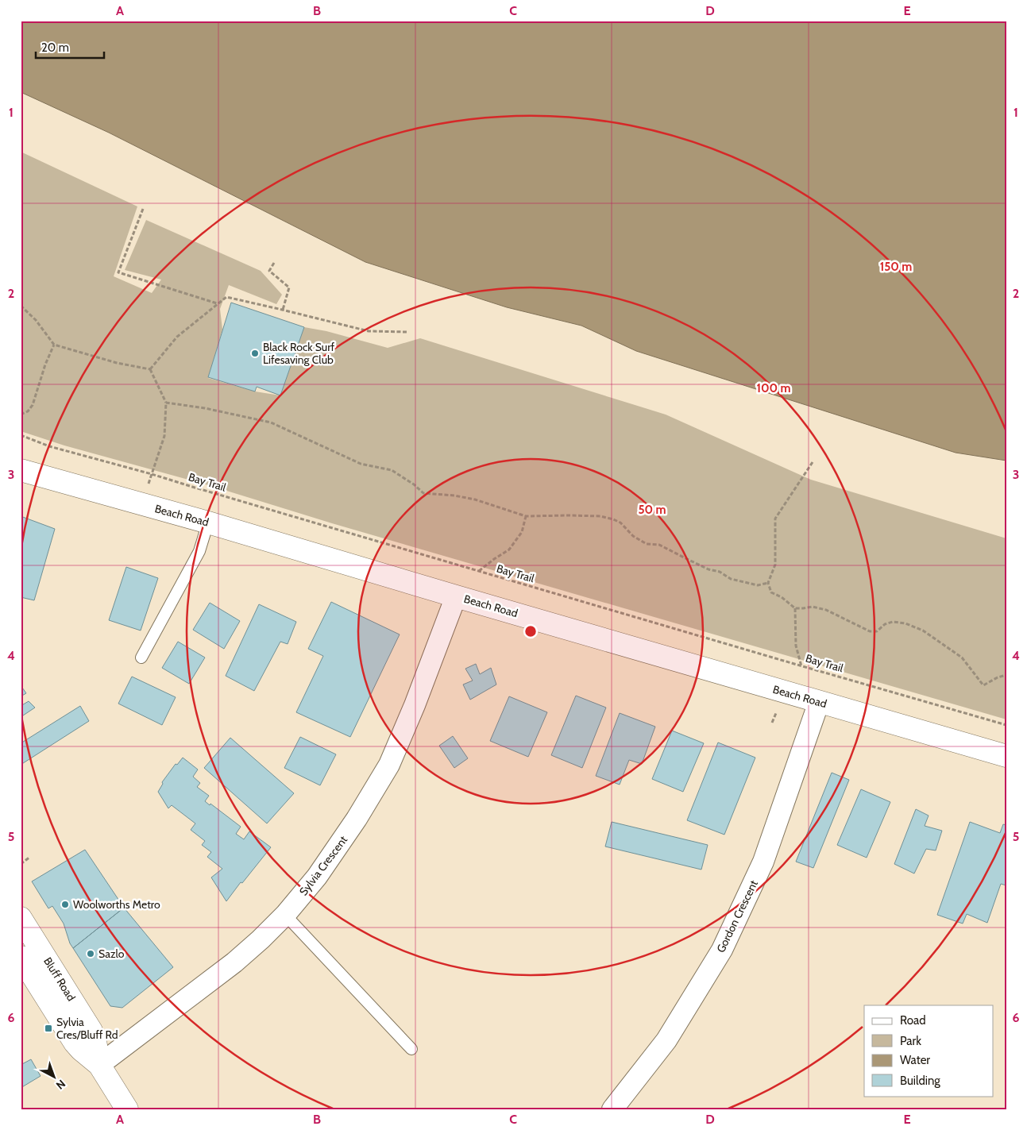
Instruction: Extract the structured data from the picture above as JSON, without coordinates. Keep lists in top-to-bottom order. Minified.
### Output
{"streets":{"main road":["Beach Road","Bluff Road"],"street":["Sylvia Crescent","Gordon Crescent"],"path":["Bay Trail"]},"crossings":[["Beach Road","Sylvia Crescent"],["Beach Road","Gordon Crescent"],["Sylvia Crescent","Bluff Road"]],"places":{"other":["Black Rock Surf Lifesaving Club","Woolworths Metro","Sazlo"],"transit":["Sylvia Cres/Bluff Rd"]},"legend":["Road","Park","Water","Building"],"scale_bar":"20 m","north":"bottom right","grid":{"columns":["A","B","C","D","E"],"rows":["1","2","3","4","5","6"]},"rings":["150 m","100 m","50 m"]}
